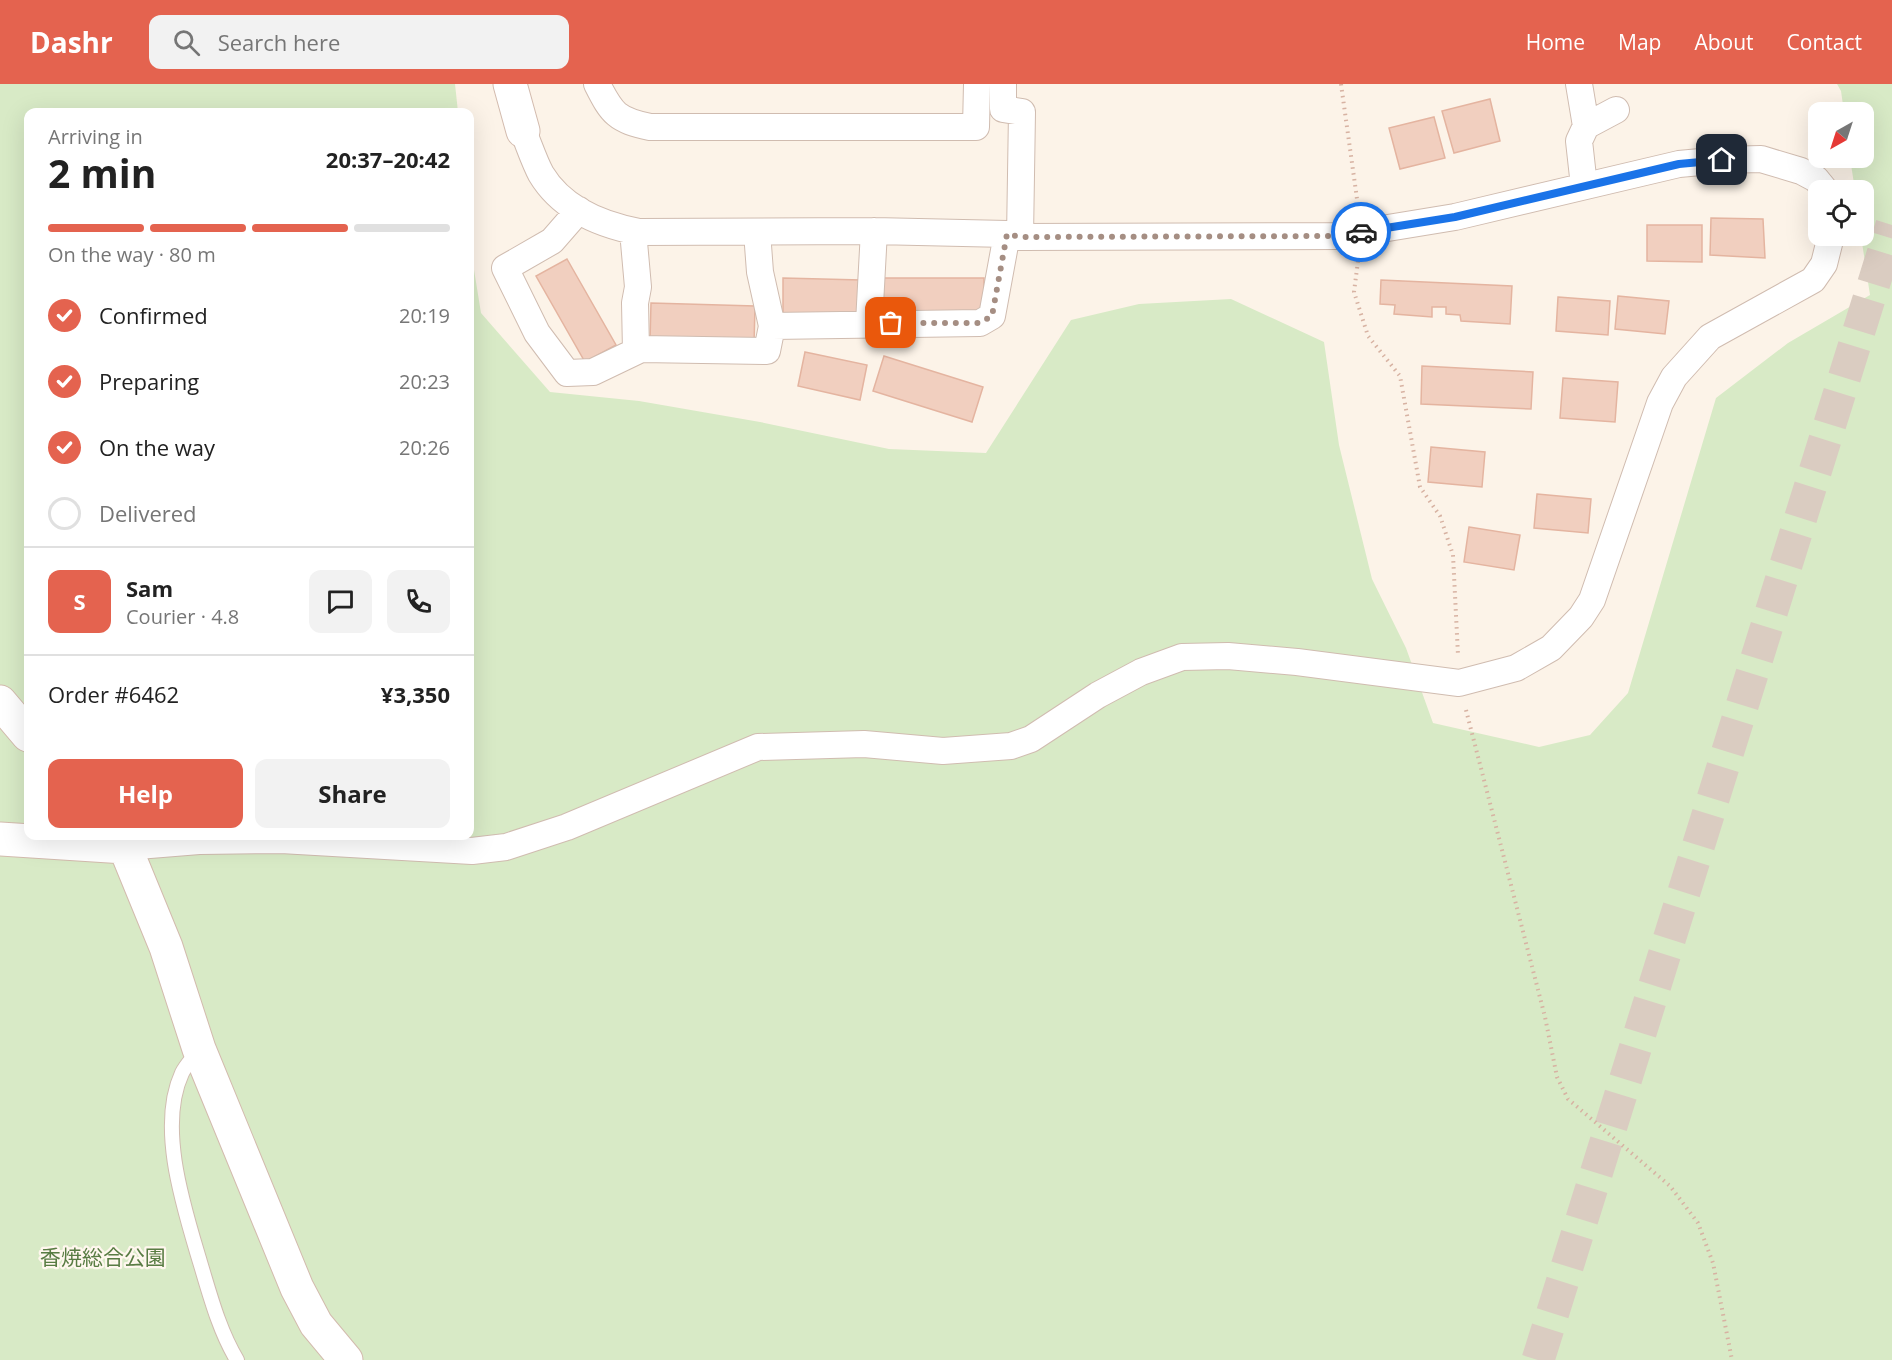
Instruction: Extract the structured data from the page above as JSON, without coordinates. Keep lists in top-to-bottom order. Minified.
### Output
{"parks":["香焼総合公園"],"north":"bottom left","page":{"header":"Dashr","search":"Search here","nav":["Home","Map","About","Contact"],"heading":["2 min","Arriving in","20:37–20:42"],"panel":["Sam","Courier · 4.8","Order #6462","¥3,350"],"bar":"On the way · 80 m","list":[["Confirmed","20:19"],["Preparing","20:23"],["On the way","20:26"],"Delivered"],"round":"S","buttons":["Help","Share"]}}
